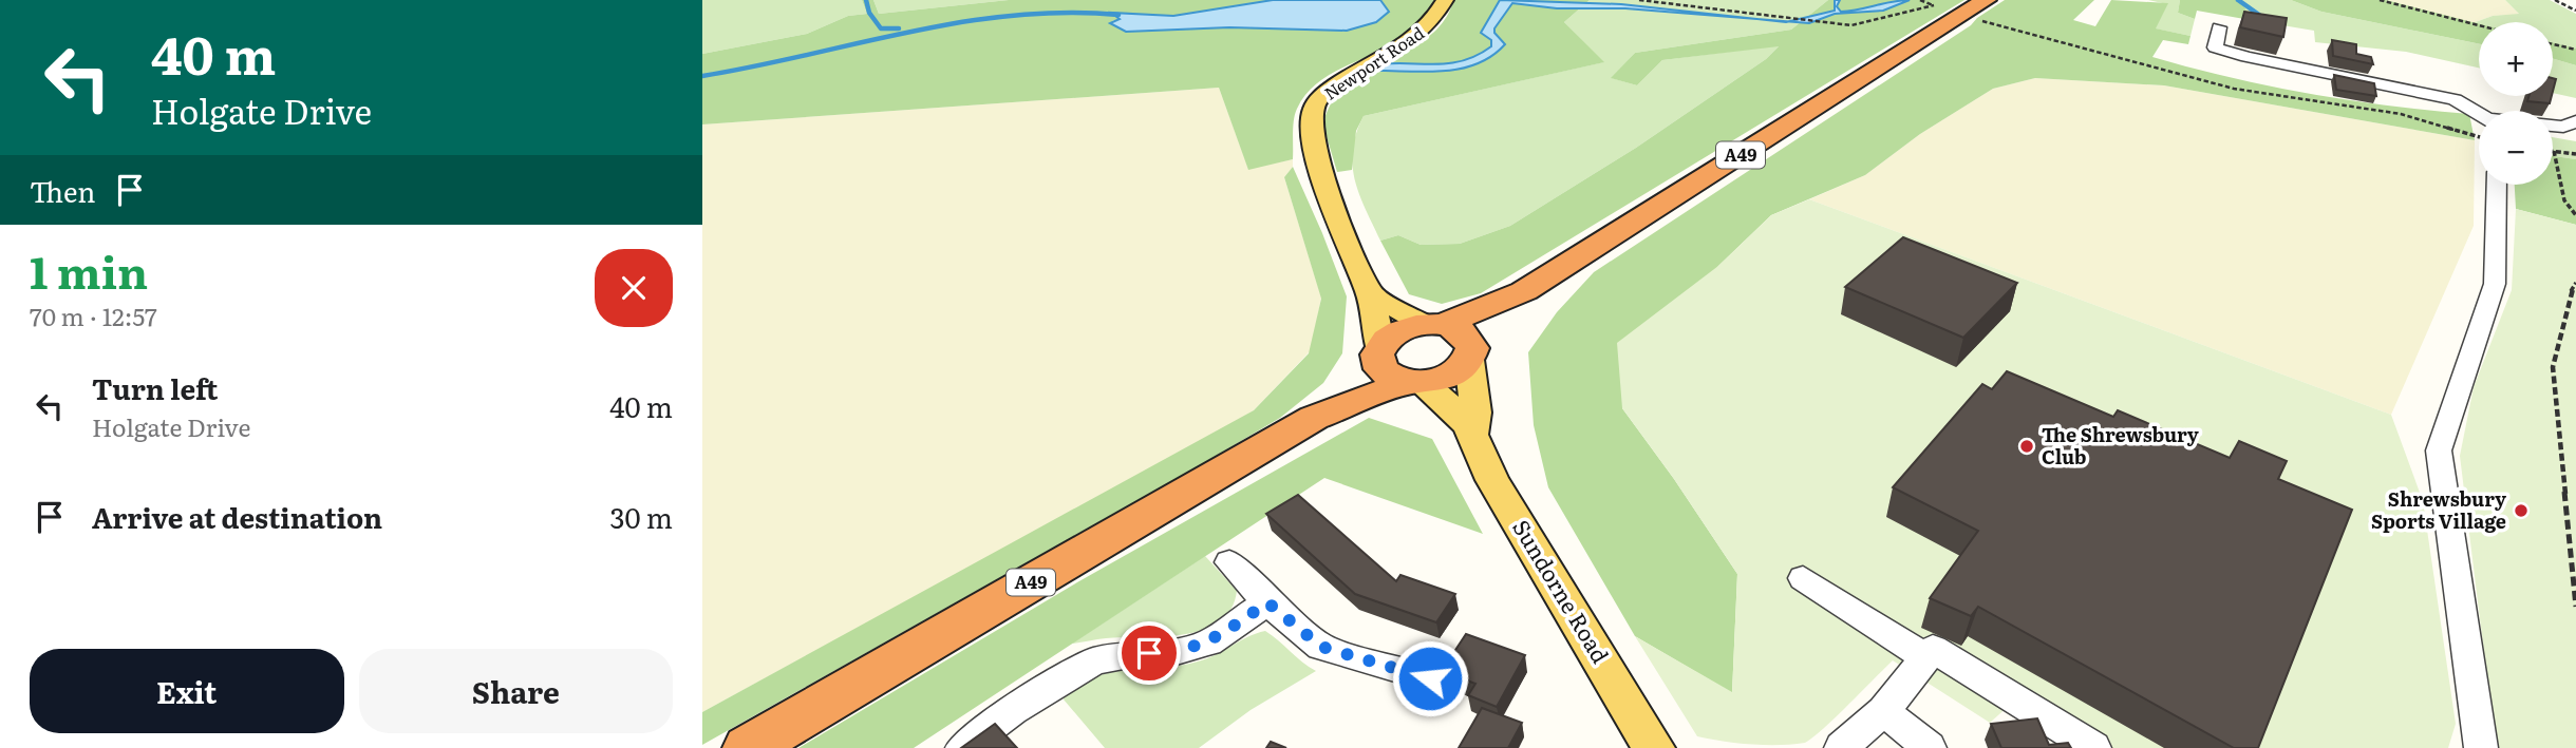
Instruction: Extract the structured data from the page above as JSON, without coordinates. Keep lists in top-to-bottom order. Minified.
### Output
{"streets":{"highway":["A49"],"main road":["Newport Road","Sundorne Road"]},"crossings":[["Newport Road","A49"],["Newport Road","Sundorne Road"],["A49","Sundorne Road"]],"places":["The Shrewsbury Club","Shrewsbury Sports Village"],"page":{"turn":["40 m","Holgate Drive"],"map_buttons":["+","−"],"then":"Then","heading":["1 min","70 m · 12:57"],"list":[{"name":"Turn left","note":"Holgate Drive","value":"40 m"},{"name":"Arrive at destination","value":"30 m"}],"buttons":["Exit","Share"]}}
